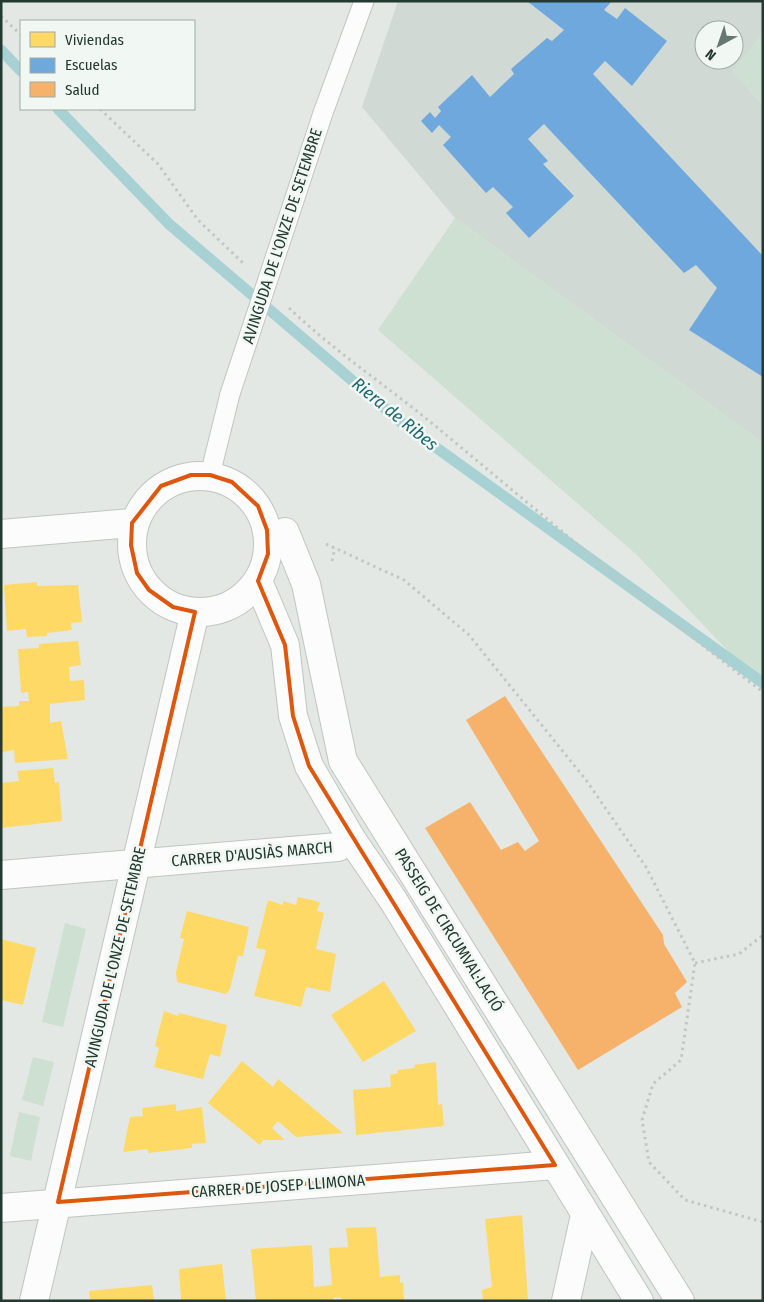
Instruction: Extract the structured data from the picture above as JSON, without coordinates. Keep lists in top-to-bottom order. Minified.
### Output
{"streets":{"street":["AVINGUDA DE L'ONZE DE SETEMBRE","CARRER D'AUSIÀS MARCH","PASSEIG DE CIRCUMVAL·LACIÓ","CARRER DE JOSEP LLIMONA"]},"crossings":[["AVINGUDA DE L'ONZE DE SETEMBRE","CARRER D'AUSIÀS MARCH"],["AVINGUDA DE L'ONZE DE SETEMBRE","PASSEIG DE CIRCUMVAL·LACIÓ"],["AVINGUDA DE L'ONZE DE SETEMBRE","CARRER DE JOSEP LLIMONA"],["CARRER D'AUSIÀS MARCH","PASSEIG DE CIRCUMVAL·LACIÓ"],["PASSEIG DE CIRCUMVAL·LACIÓ","CARRER DE JOSEP LLIMONA"]],"water":["Riera de Ribes"],"legend":["Viviendas","Escuelas","Salud"],"north":"bottom left"}
